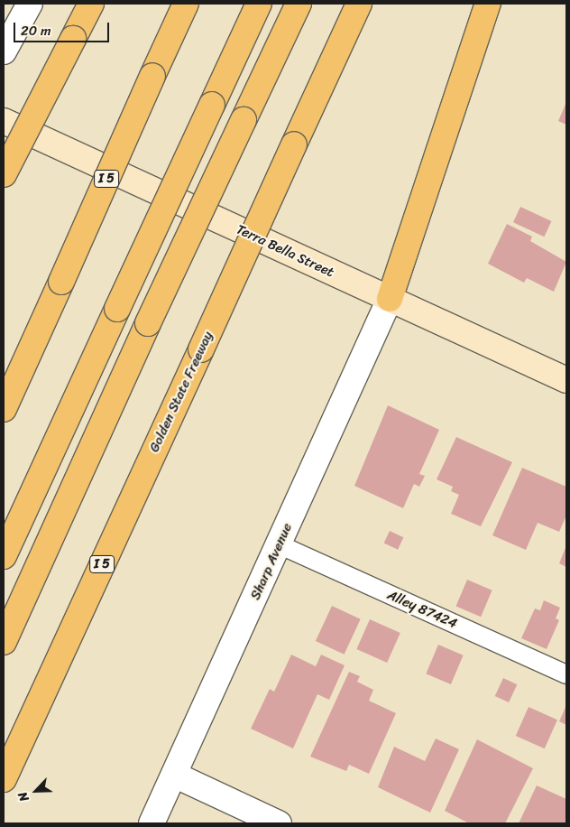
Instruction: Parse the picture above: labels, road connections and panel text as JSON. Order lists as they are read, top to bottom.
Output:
{
  "streets": {
    "highway": ["I 5", "Golden State Freeway"],
    "main road": ["Terra Bella Street"],
    "street": ["Sharp Avenue"],
    "lane": ["Alley 87424"]
  },
  "crossings": [
    ["Terra Bella Street", "Sharp Avenue"],
    ["Sharp Avenue", "Alley 87424"]
  ],
  "scale_bar": "20 m",
  "north": "bottom left"
}
